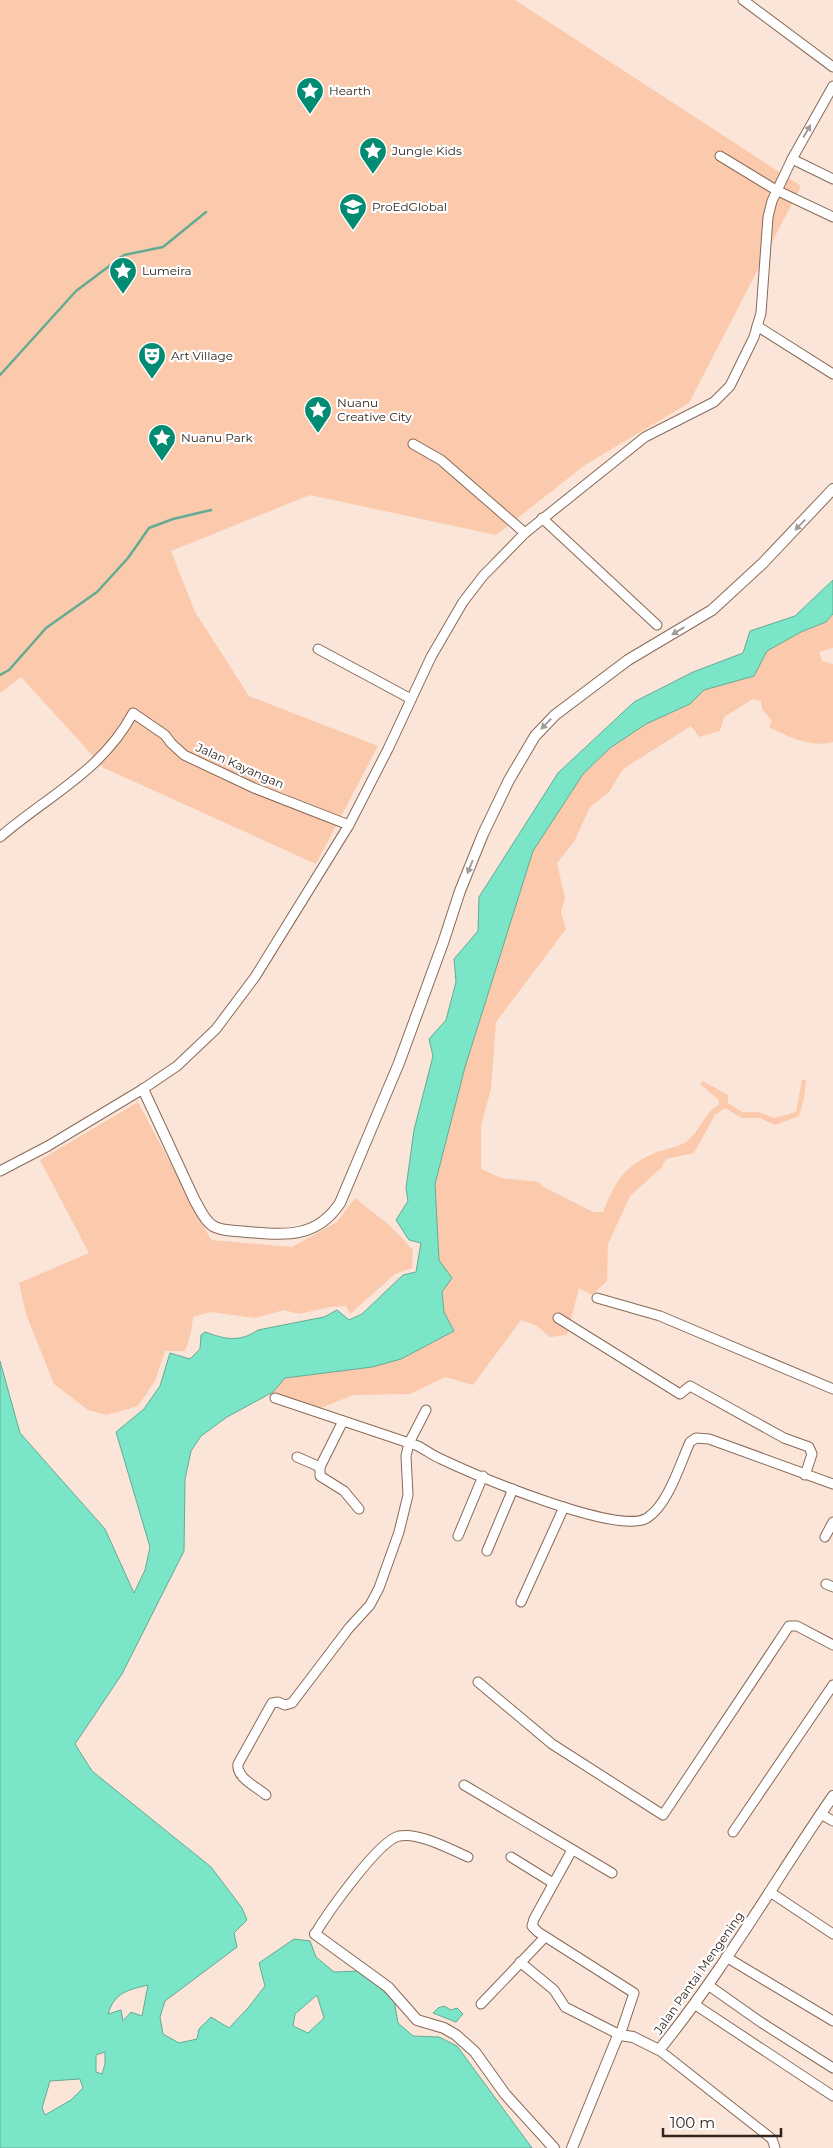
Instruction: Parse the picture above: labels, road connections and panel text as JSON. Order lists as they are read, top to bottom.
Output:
{
  "streets": {
    "street": ["Jalan Kayangan", "Jalan Pantai Mengening"]
  },
  "places": {
    "place": [
      "Hearth",
      "Jungle Kids",
      "Lumeira",
      "Nuanu Creative City",
      "Nuanu Park"
    ],
    "school or university": ["ProEdGlobal"],
    "theatre": ["Art Village"]
  },
  "scale_bar": "100 m"
}
